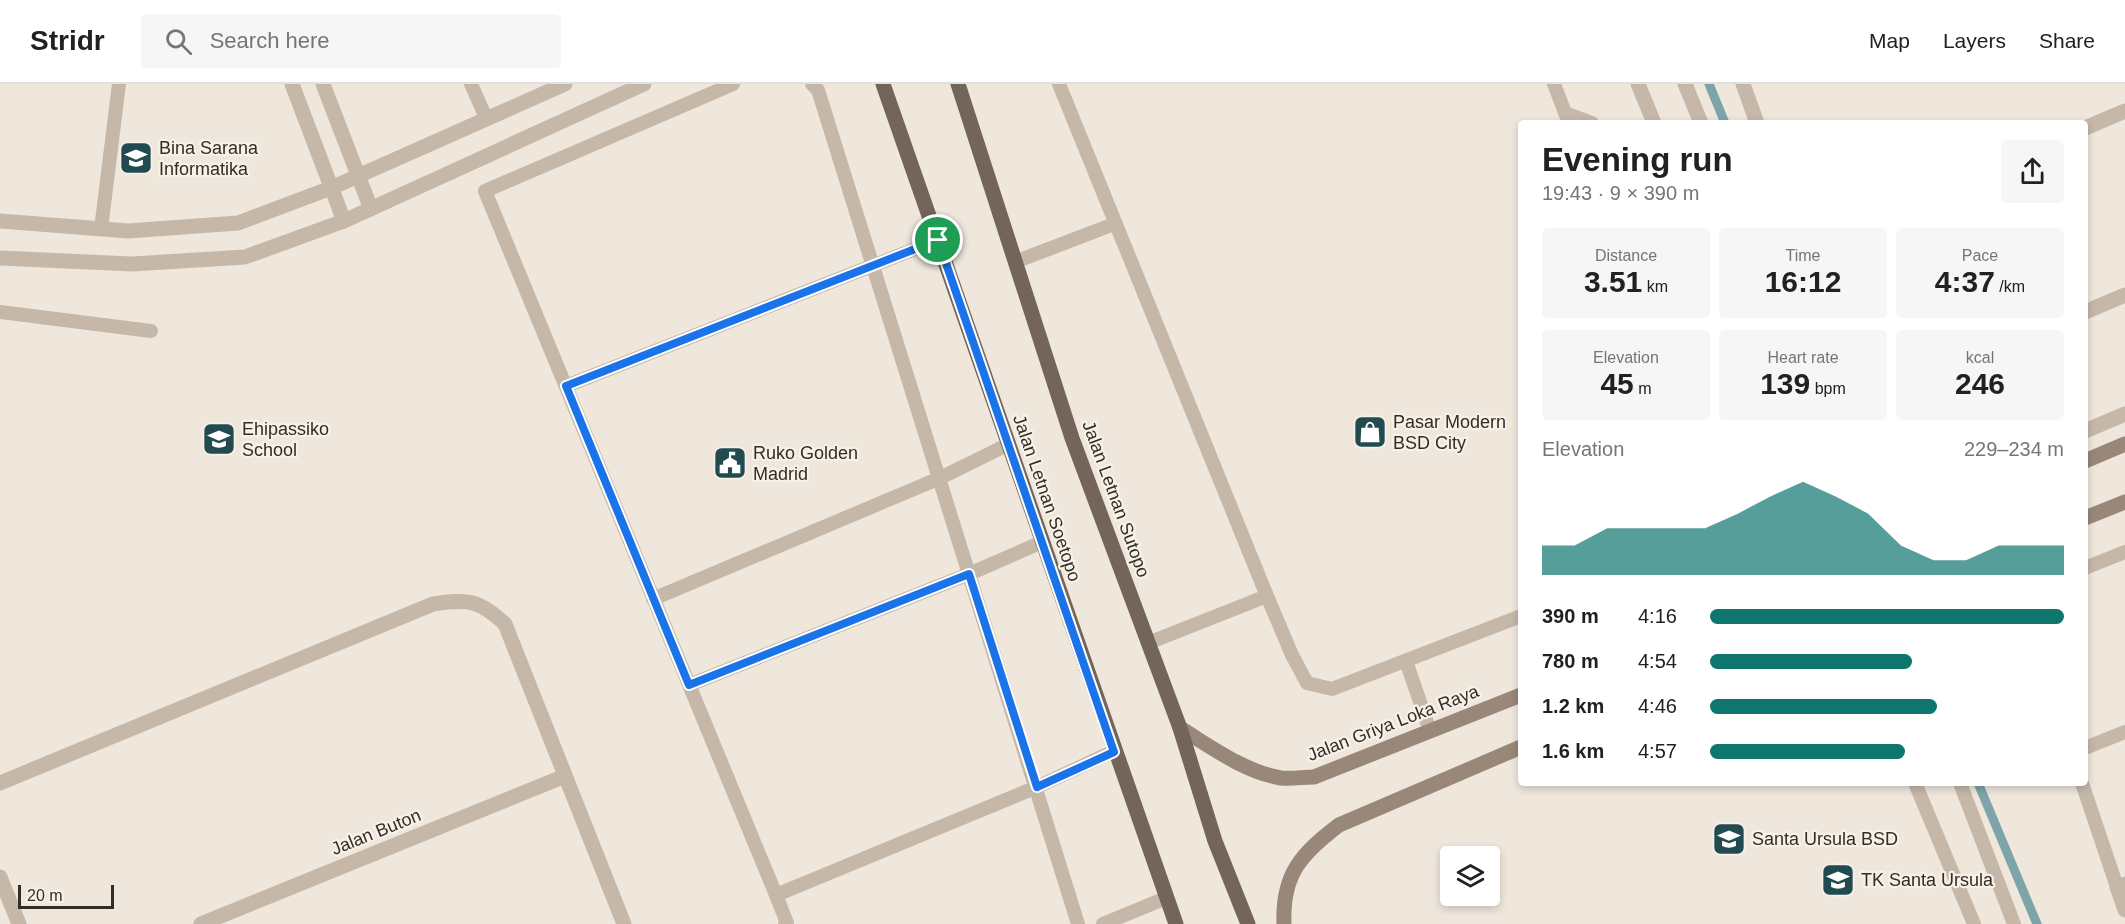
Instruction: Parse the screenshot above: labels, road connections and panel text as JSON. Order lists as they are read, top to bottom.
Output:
{
  "streets": {
    "main road": ["Jalan Letnan Soetopo", "Jalan Letnan Sutopo", "Jalan Griya Loka Raya"],
    "street": ["Jalan Buton"]
  },
  "crossings": [
    ["Jalan Letnan Sutopo", "Jalan Griya Loka Raya"]
  ],
  "places": {
    "school or university": [
      "Bina Sarana Informatika",
      "Ehipassiko School",
      "Santa Ursula BSD",
      "TK Santa Ursula"
    ],
    "shop": ["Pasar Modern BSD City"],
    "public building": ["Ruko Golden Madrid"]
  },
  "scale_bar": "20 m",
  "page": {
    "header": "Stridr",
    "search": "Search here",
    "nav": ["Map", "Layers", "Share"],
    "heading": ["Evening run", "19:43 · 9 × 390 m"],
    "stats": [
      ["Distance", "3.51 km"],
      ["Time", "16:12"],
      ["Pace", "4:37 /km"],
      ["Elevation", "45 m"],
      ["Heart rate", "139 bpm"],
      ["kcal", "246"]
    ],
    "chart": ["Elevation", "229–234 m"],
    "list": [
      {
        "name": "390 m",
        "note": "4:16"
      },
      {
        "name": "780 m",
        "note": "4:54"
      },
      {
        "name": "1.2 km",
        "note": "4:46"
      },
      {
        "name": "1.6 km",
        "note": "4:57"
      }
    ],
    "scale": "20 m"
  }
}
